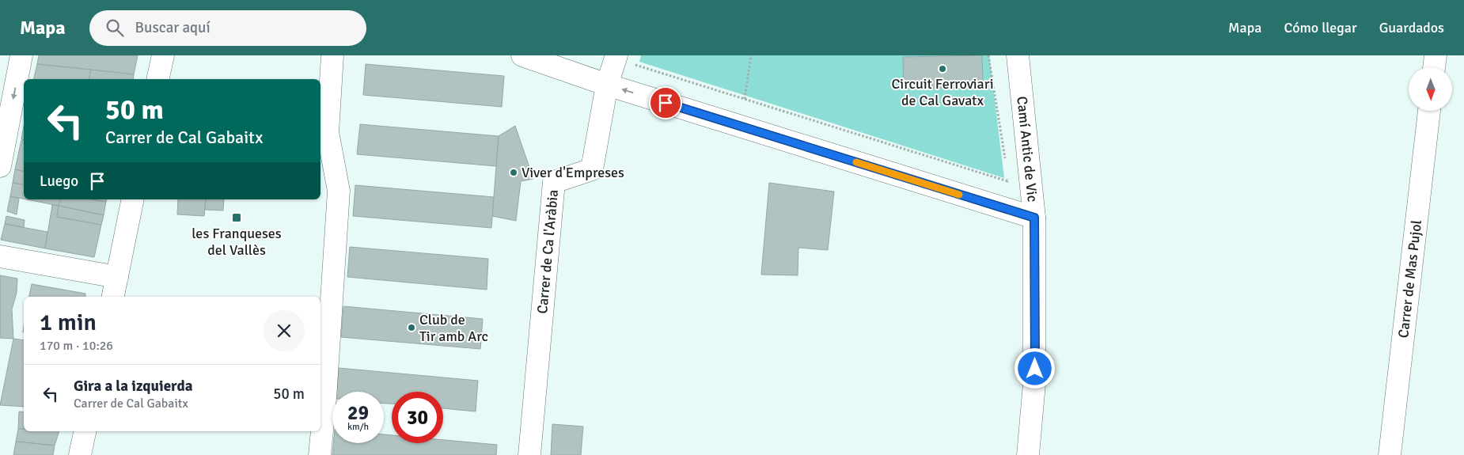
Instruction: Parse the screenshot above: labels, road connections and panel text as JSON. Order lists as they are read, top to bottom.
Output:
{
  "streets": {
    "street": ["Camí Antic de Vic", "Carrer de Ca l'Aràbia", "Carrer de Mas Pujol"]
  },
  "places": {
    "other": ["Circuit Ferroviari de Cal Gavatx", "Viver d'Empreses", "Club de Tir amb Arc"],
    "transit": ["les Franqueses del Vallès"]
  },
  "north": "bottom",
  "page": {
    "header": "Mapa",
    "search": "Buscar aquí",
    "nav": ["Mapa", "Cómo llegar", "Guardados"],
    "turn": ["50 m", "Carrer de Cal Gabaitx"],
    "then": "Luego",
    "heading": ["1 min", "170 m · 10:26"],
    "list": [
      {
        "name": "Gira a la izquierda",
        "note": "Carrer de Cal Gabaitx",
        "value": "50 m"
      }
    ],
    "speed": "29 km/h",
    "limit": "30"
  }
}
